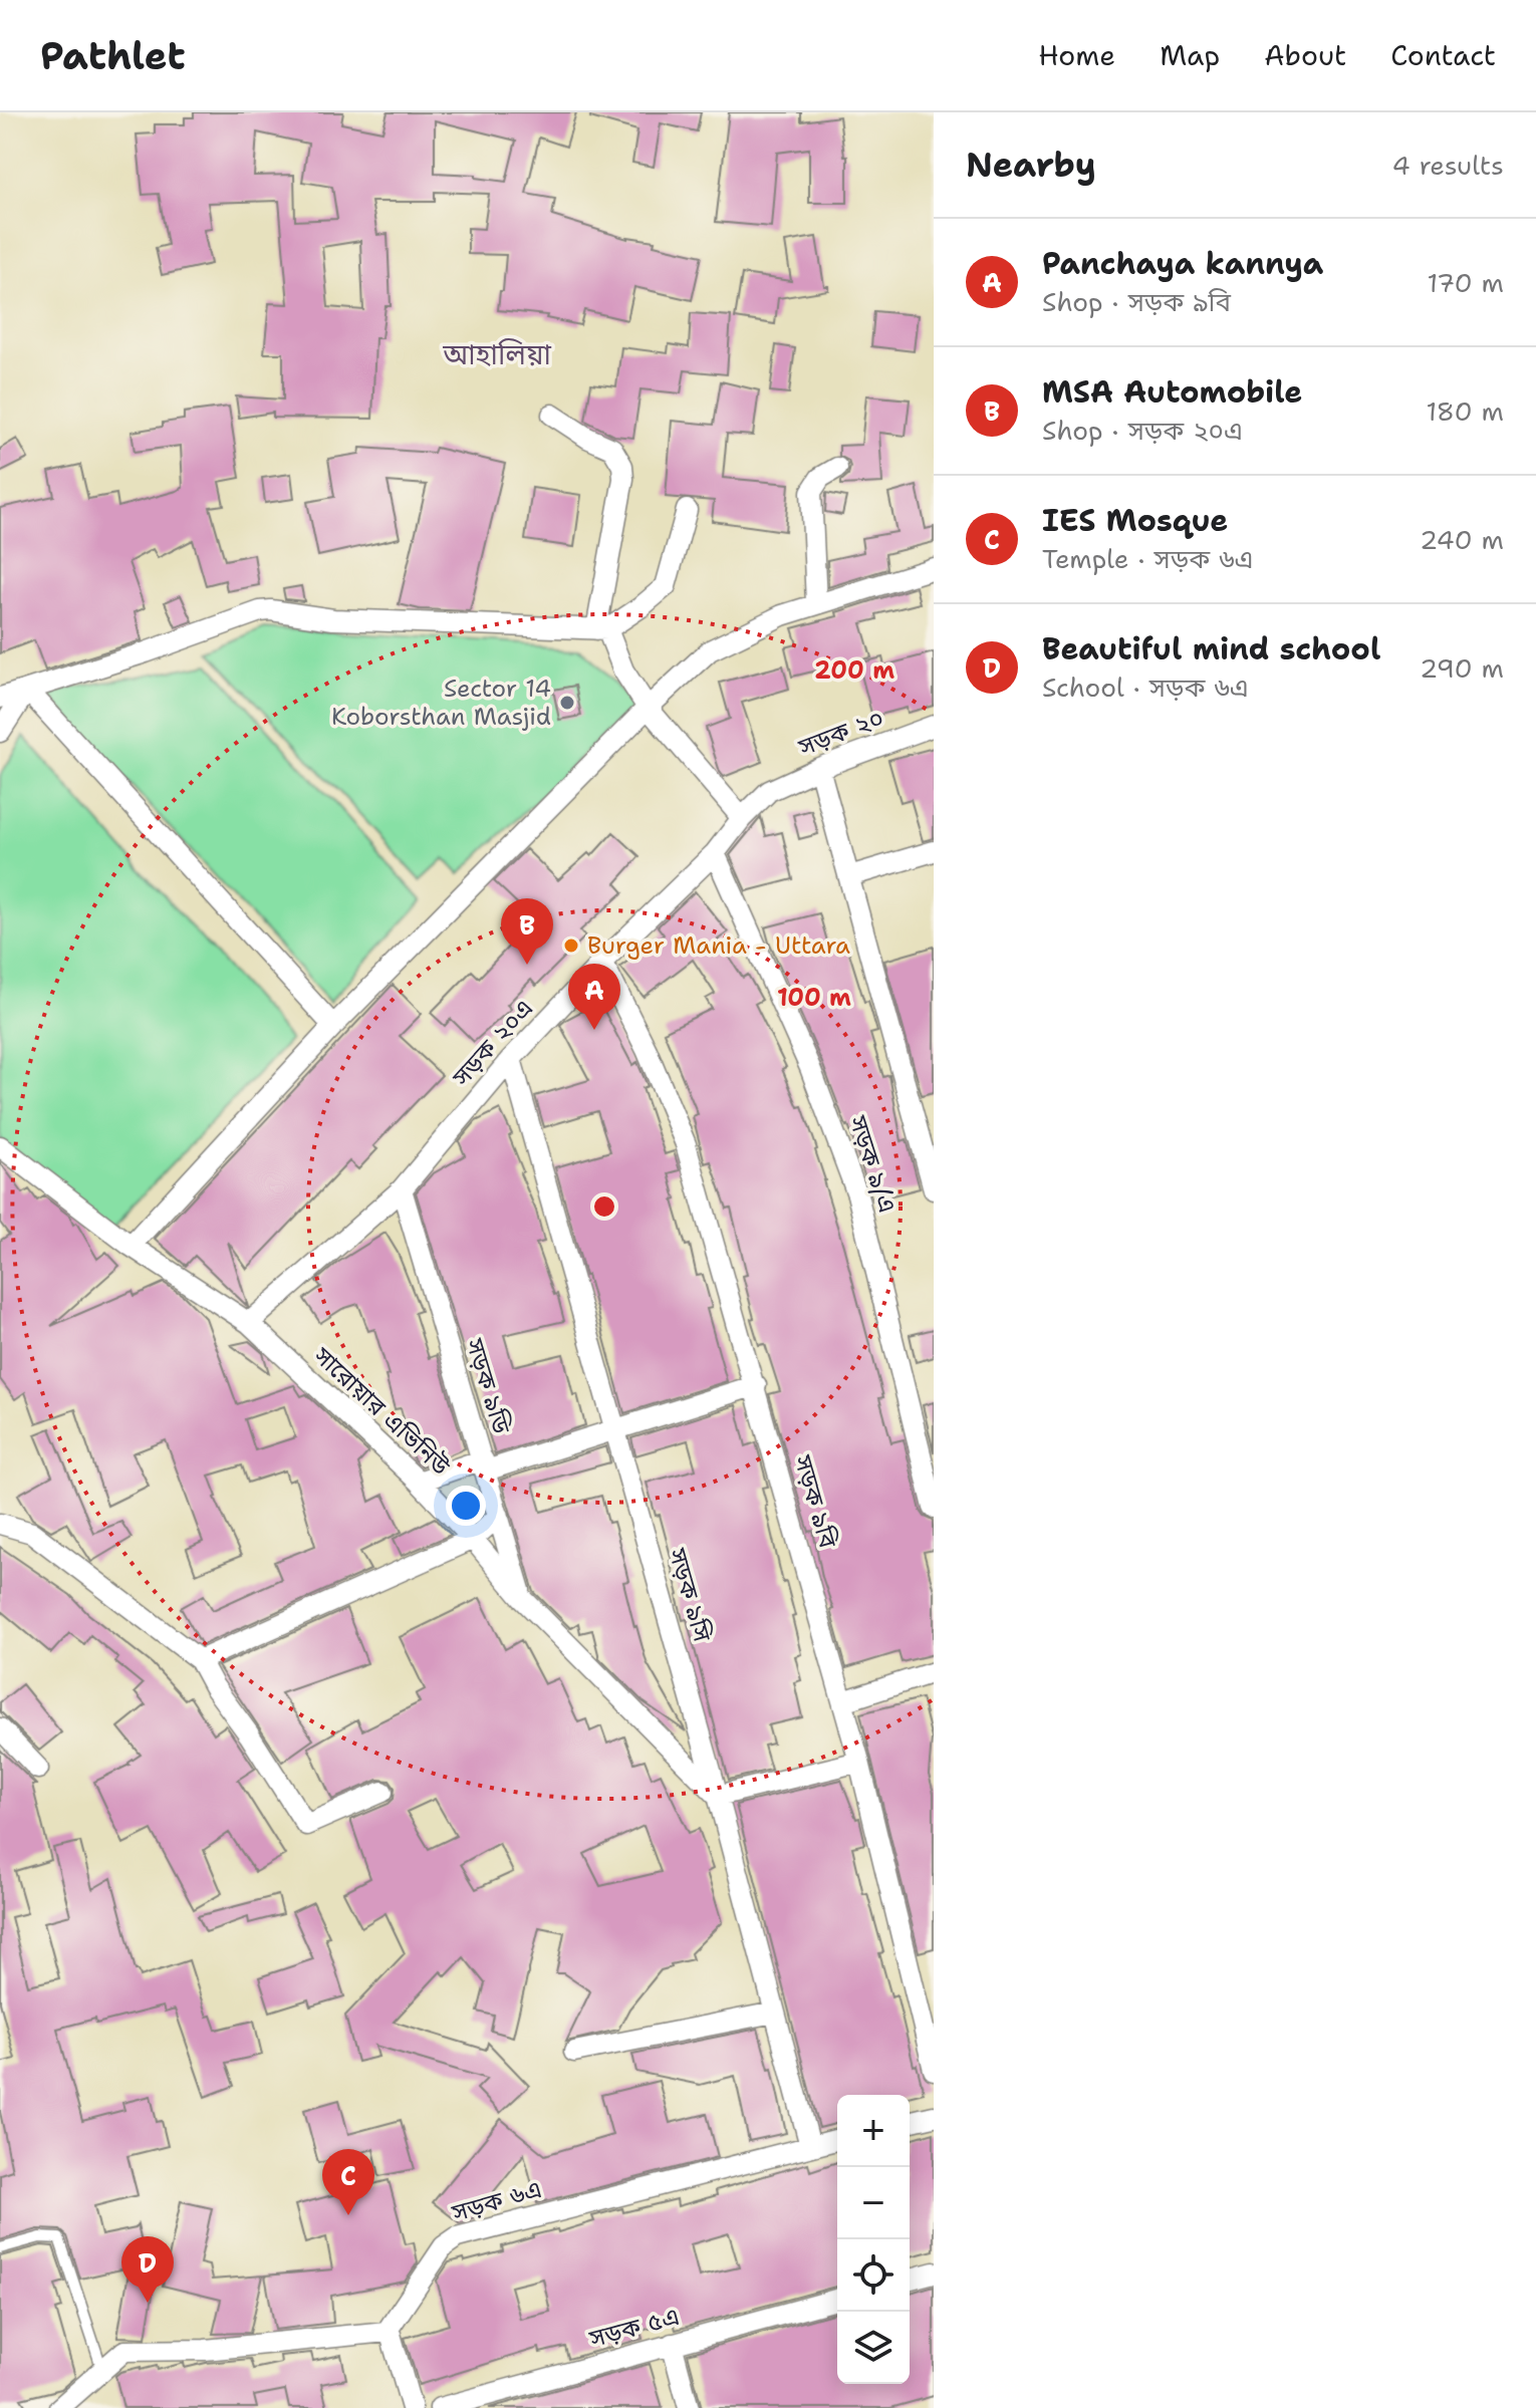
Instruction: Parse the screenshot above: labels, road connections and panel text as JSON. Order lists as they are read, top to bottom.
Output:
{
  "streets": {
    "street": [
      "সড়ক ২০",
      "সড়ক ২০এ",
      "সড়ক ৯/এ",
      "সড়ক ৯ডি",
      "সারোয়ার এভিনিউ",
      "সড়ক ৯বি",
      "সড়ক ৯সি",
      "সড়ক ৬এ",
      "সড়ক ৫এ"
    ]
  },
  "crossings": [
    ["সড়ক ২০", "সড়ক ২০এ"],
    ["সড়ক ২০এ", "সড়ক ৯/এ"],
    ["সড়ক ২০এ", "সড়ক ৯ডি"],
    ["সড়ক ২০এ", "সারোয়ার এভিনিউ"],
    ["সড়ক ২০এ", "সড়ক ৯বি"],
    ["সড়ক ২০এ", "সড়ক ৯সি"],
    ["সড়ক ৯ডি", "সারোয়ার এভিনিউ"],
    ["সারোয়ার এভিনিউ", "সড়ক ৯সি"],
    ["সড়ক ৯সি", "সড়ক ৬এ"]
  ],
  "districts": ["আহালিয়া"],
  "places": ["Sector 14 Koborsthan Masjid", "Burger Mania - Uttara"],
  "page": {
    "header": "Pathlet",
    "nav": [
      "Home",
      "Map",
      "About",
      "Contact"
    ],
    "heading": ["Nearby", "4 results"],
    "list": [
      {
        "mark": "A",
        "name": "Panchaya kannya",
        "note": "Shop · সড়ক ৯বি",
        "value": "170 m"
      },
      {
        "mark": "B",
        "name": "MSA Automobile",
        "note": "Shop · সড়ক ২০এ",
        "value": "180 m"
      },
      {
        "mark": "C",
        "name": "IES Mosque",
        "note": "Temple · সড়ক ৬এ",
        "value": "240 m"
      },
      {
        "mark": "D",
        "name": "Beautiful mind school",
        "note": "School · সড়ক ৬এ",
        "value": "290 m"
      }
    ],
    "pins": [
      "B",
      "A",
      "C",
      "D"
    ],
    "map_buttons": ["+", "−"]
  },
  "rings": ["200 m", "100 m"]
}
